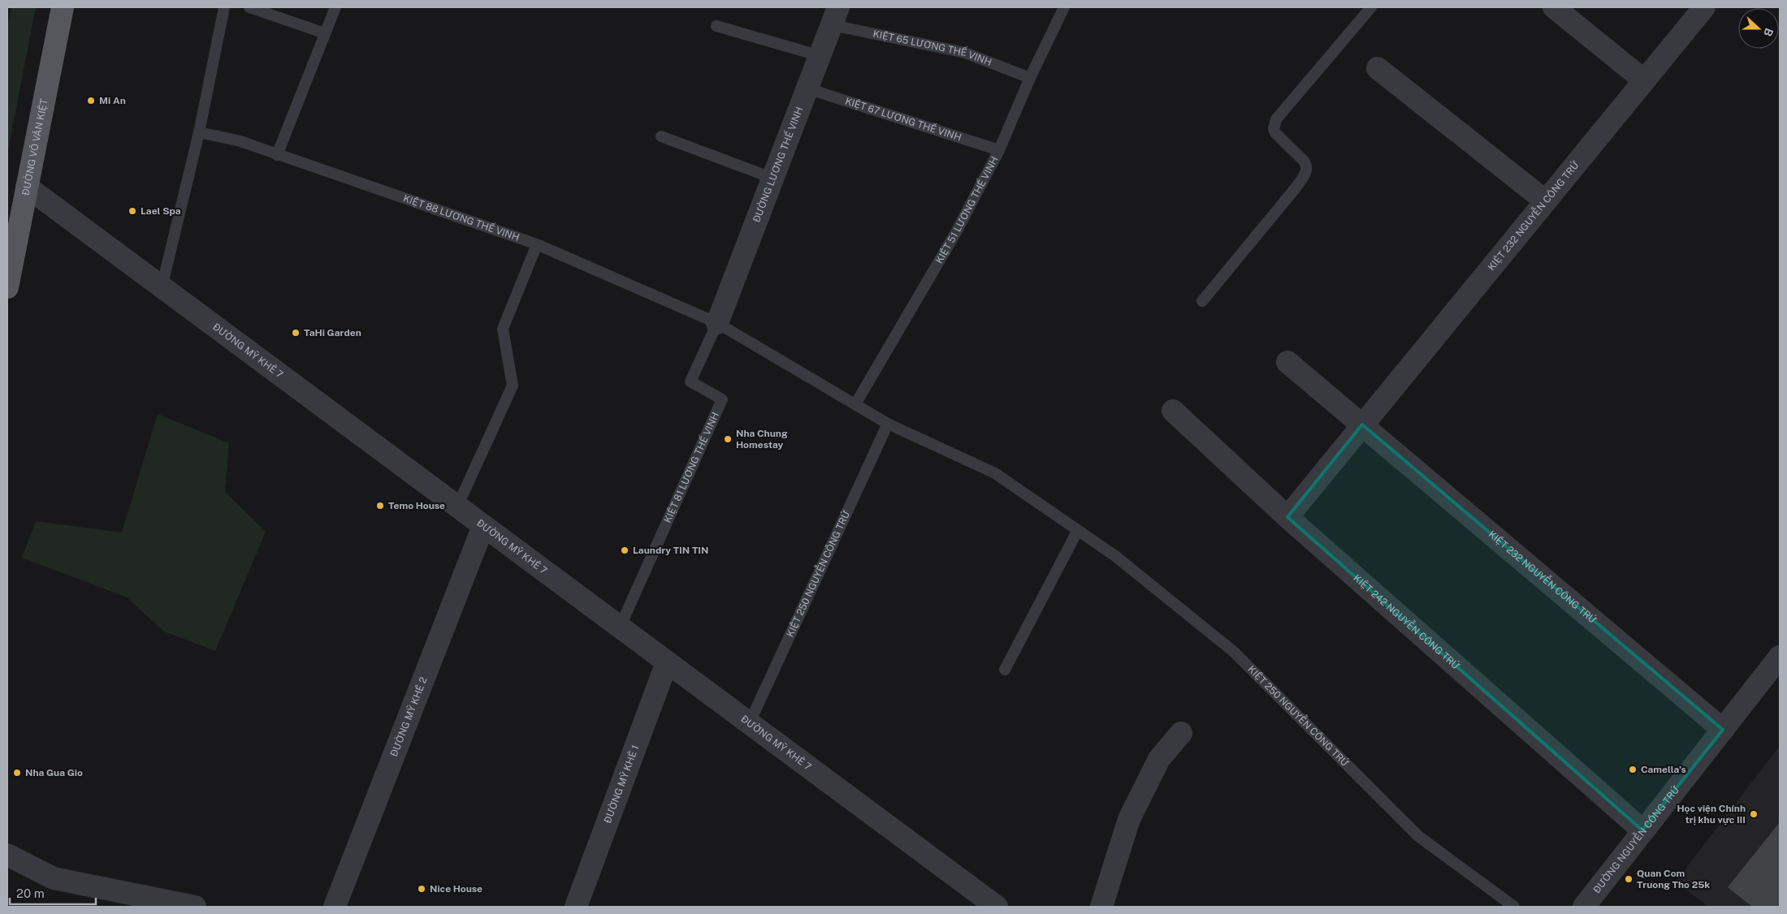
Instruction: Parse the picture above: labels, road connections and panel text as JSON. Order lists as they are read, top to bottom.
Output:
{
  "streets": {
    "main road": ["ĐƯỜNG VÕ VĂN KIỆT"],
    "street": [
      "ĐƯỜNG LƯƠNG THẾ VINH",
      "KIỆT 232 NGUYỄN CÔNG TRỨ",
      "ĐƯỜNG MỸ KHÊ 7",
      "KIỆT 242 NGUYỄN CÔNG TRỨ",
      "ĐƯỜNG MỸ KHÊ 2",
      "ĐƯỜNG MỸ KHÊ 1",
      "ĐƯỜNG NGUYỄN CÔNG TRỨ"
    ],
    "lane": [
      "KIỆT 65 LƯƠNG THẾ VINH",
      "KIỆT 67 LƯƠNG THẾ VINH",
      "KIỆT 51 LƯƠNG THẾ VINH",
      "KIỆT 88 LƯƠNG THẾ VINH",
      "KIỆT 81 LƯƠNG THẾ VINH",
      "KIỆT 250 NGUYỄN CÔNG TRỨ"
    ]
  },
  "crossings": [
    ["KIỆT 65 LƯƠNG THẾ VINH", "ĐƯỜNG LƯƠNG THẾ VINH"],
    ["KIỆT 65 LƯƠNG THẾ VINH", "KIỆT 51 LƯƠNG THẾ VINH"],
    ["KIỆT 67 LƯƠNG THẾ VINH", "ĐƯỜNG LƯƠNG THẾ VINH"],
    ["KIỆT 67 LƯƠNG THẾ VINH", "KIỆT 51 LƯƠNG THẾ VINH"],
    ["ĐƯỜNG VÕ VĂN KIỆT", "ĐƯỜNG MỸ KHÊ 7"],
    ["ĐƯỜNG LƯƠNG THẾ VINH", "KIỆT 88 LƯƠNG THẾ VINH"],
    ["ĐƯỜNG LƯƠNG THẾ VINH", "KIỆT 81 LƯƠNG THẾ VINH"],
    ["ĐƯỜNG LƯƠNG THẾ VINH", "KIỆT 250 NGUYỄN CÔNG TRỨ"],
    ["KIỆT 51 LƯƠNG THẾ VINH", "KIỆT 250 NGUYỄN CÔNG TRỨ"],
    ["KIỆT 232 NGUYỄN CÔNG TRỨ", "KIỆT 242 NGUYỄN CÔNG TRỨ"],
    ["KIỆT 232 NGUYỄN CÔNG TRỨ", "ĐƯỜNG NGUYỄN CÔNG TRỨ"],
    ["KIỆT 88 LƯƠNG THẾ VINH", "KIỆT 81 LƯƠNG THẾ VINH"],
    ["KIỆT 88 LƯƠNG THẾ VINH", "KIỆT 250 NGUYỄN CÔNG TRỨ"],
    ["ĐƯỜNG MỸ KHÊ 7", "KIỆT 81 LƯƠNG THẾ VINH"],
    ["ĐƯỜNG MỸ KHÊ 7", "KIỆT 250 NGUYỄN CÔNG TRỨ"],
    ["ĐƯỜNG MỸ KHÊ 7", "ĐƯỜNG MỸ KHÊ 2"],
    ["ĐƯỜNG MỸ KHÊ 7", "ĐƯỜNG MỸ KHÊ 1"],
    ["KIỆT 81 LƯƠNG THẾ VINH", "KIỆT 250 NGUYỄN CÔNG TRỨ"],
    ["KIỆT 242 NGUYỄN CÔNG TRỨ", "ĐƯỜNG NGUYỄN CÔNG TRỨ"]
  ],
  "places": [
    "Mi An",
    "Lael Spa",
    "TaHi Garden",
    "Nha Chung Homestay",
    "Temo House",
    "Laundry TIN TIN",
    "Camella’s",
    "Nha Gua Gio",
    "Học viện Chính trị khu vực III",
    "Quan Com Truong Tho 25k",
    "Nice House"
  ],
  "scale_bar": "20 m",
  "north": "right"
}
